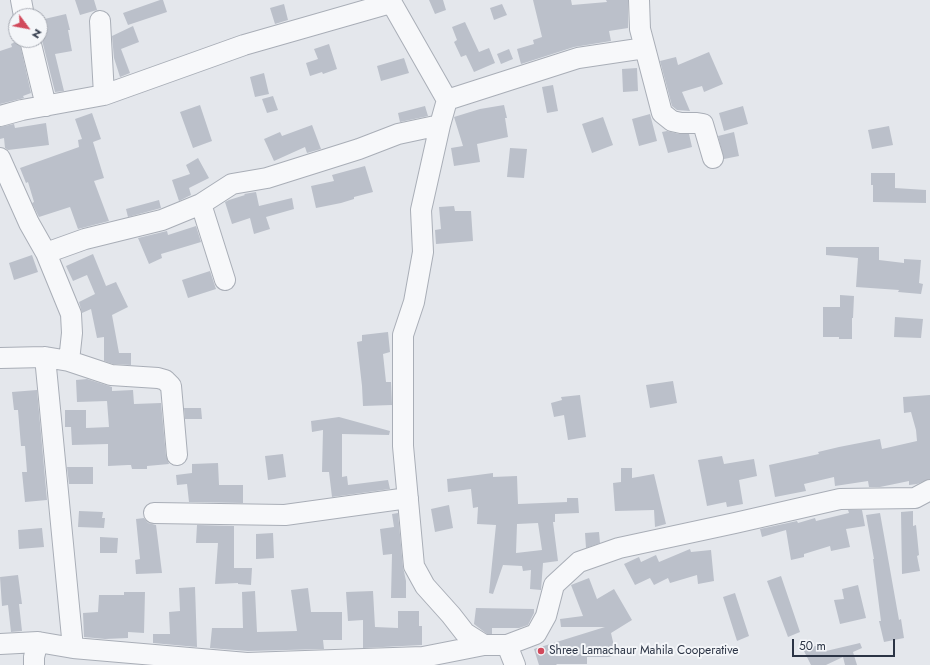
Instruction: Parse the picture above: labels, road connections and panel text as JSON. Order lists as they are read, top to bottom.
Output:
{
  "places": ["Shree Lamachaur Mahila Cooperative"],
  "scale_bar": "50 m",
  "north": "bottom right"
}
